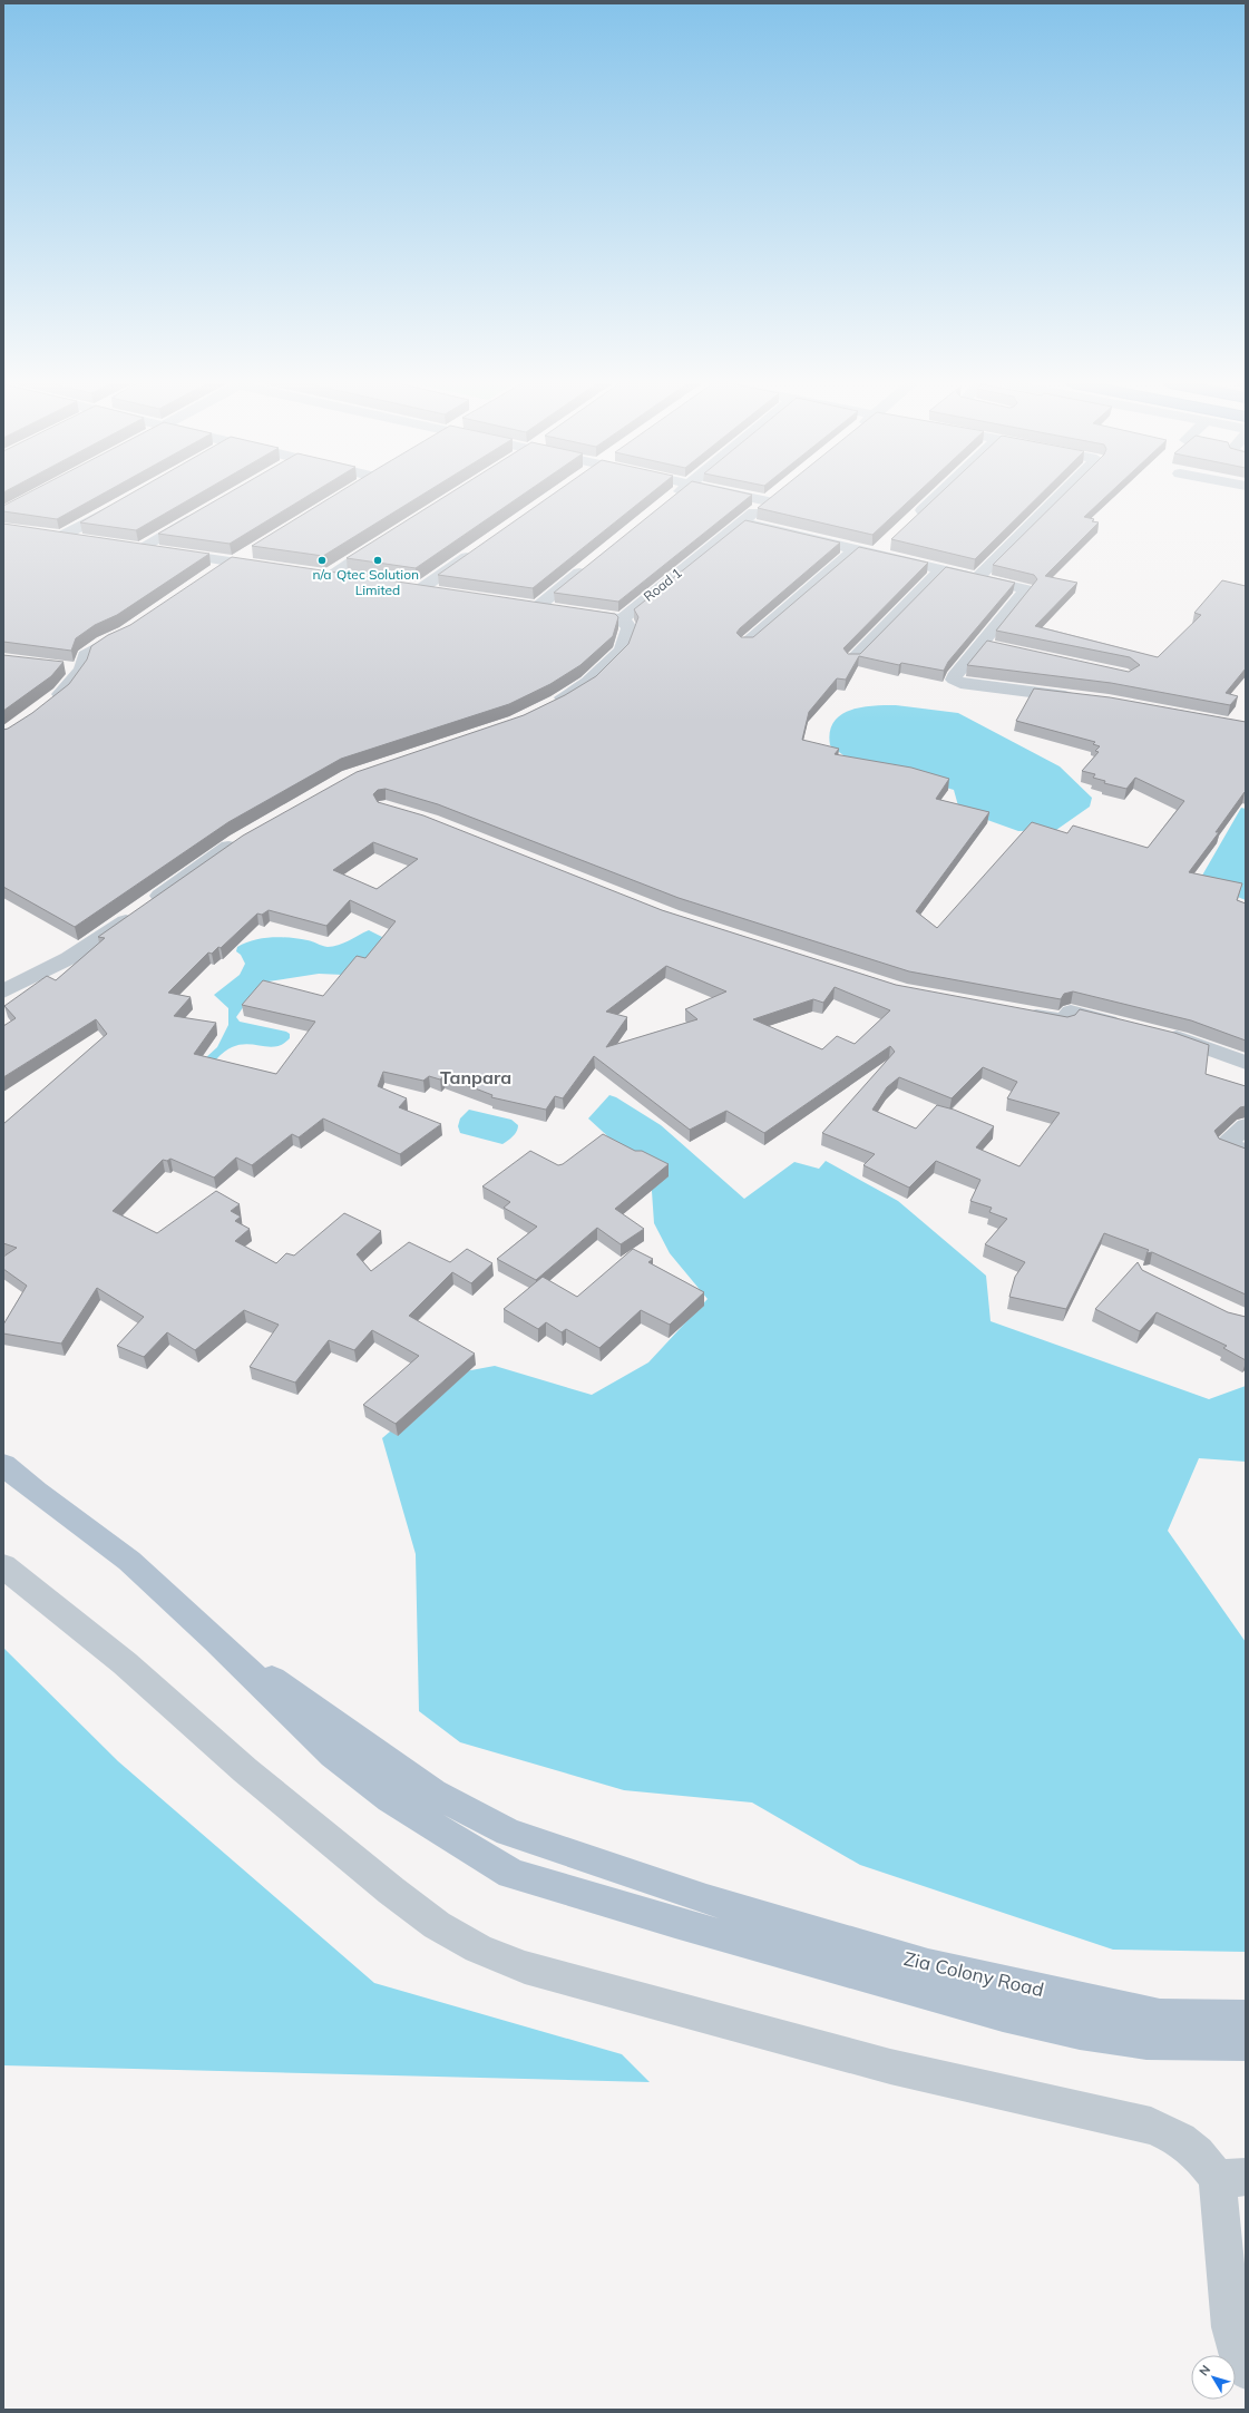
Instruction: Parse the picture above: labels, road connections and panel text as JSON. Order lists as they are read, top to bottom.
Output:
{
  "streets": {
    "main road": ["Zia Colony Road"],
    "street": ["Road 1"]
  },
  "districts": ["Tanpara"],
  "places": ["n/a", "Qtec Solution Limited"],
  "north": "top left"
}
